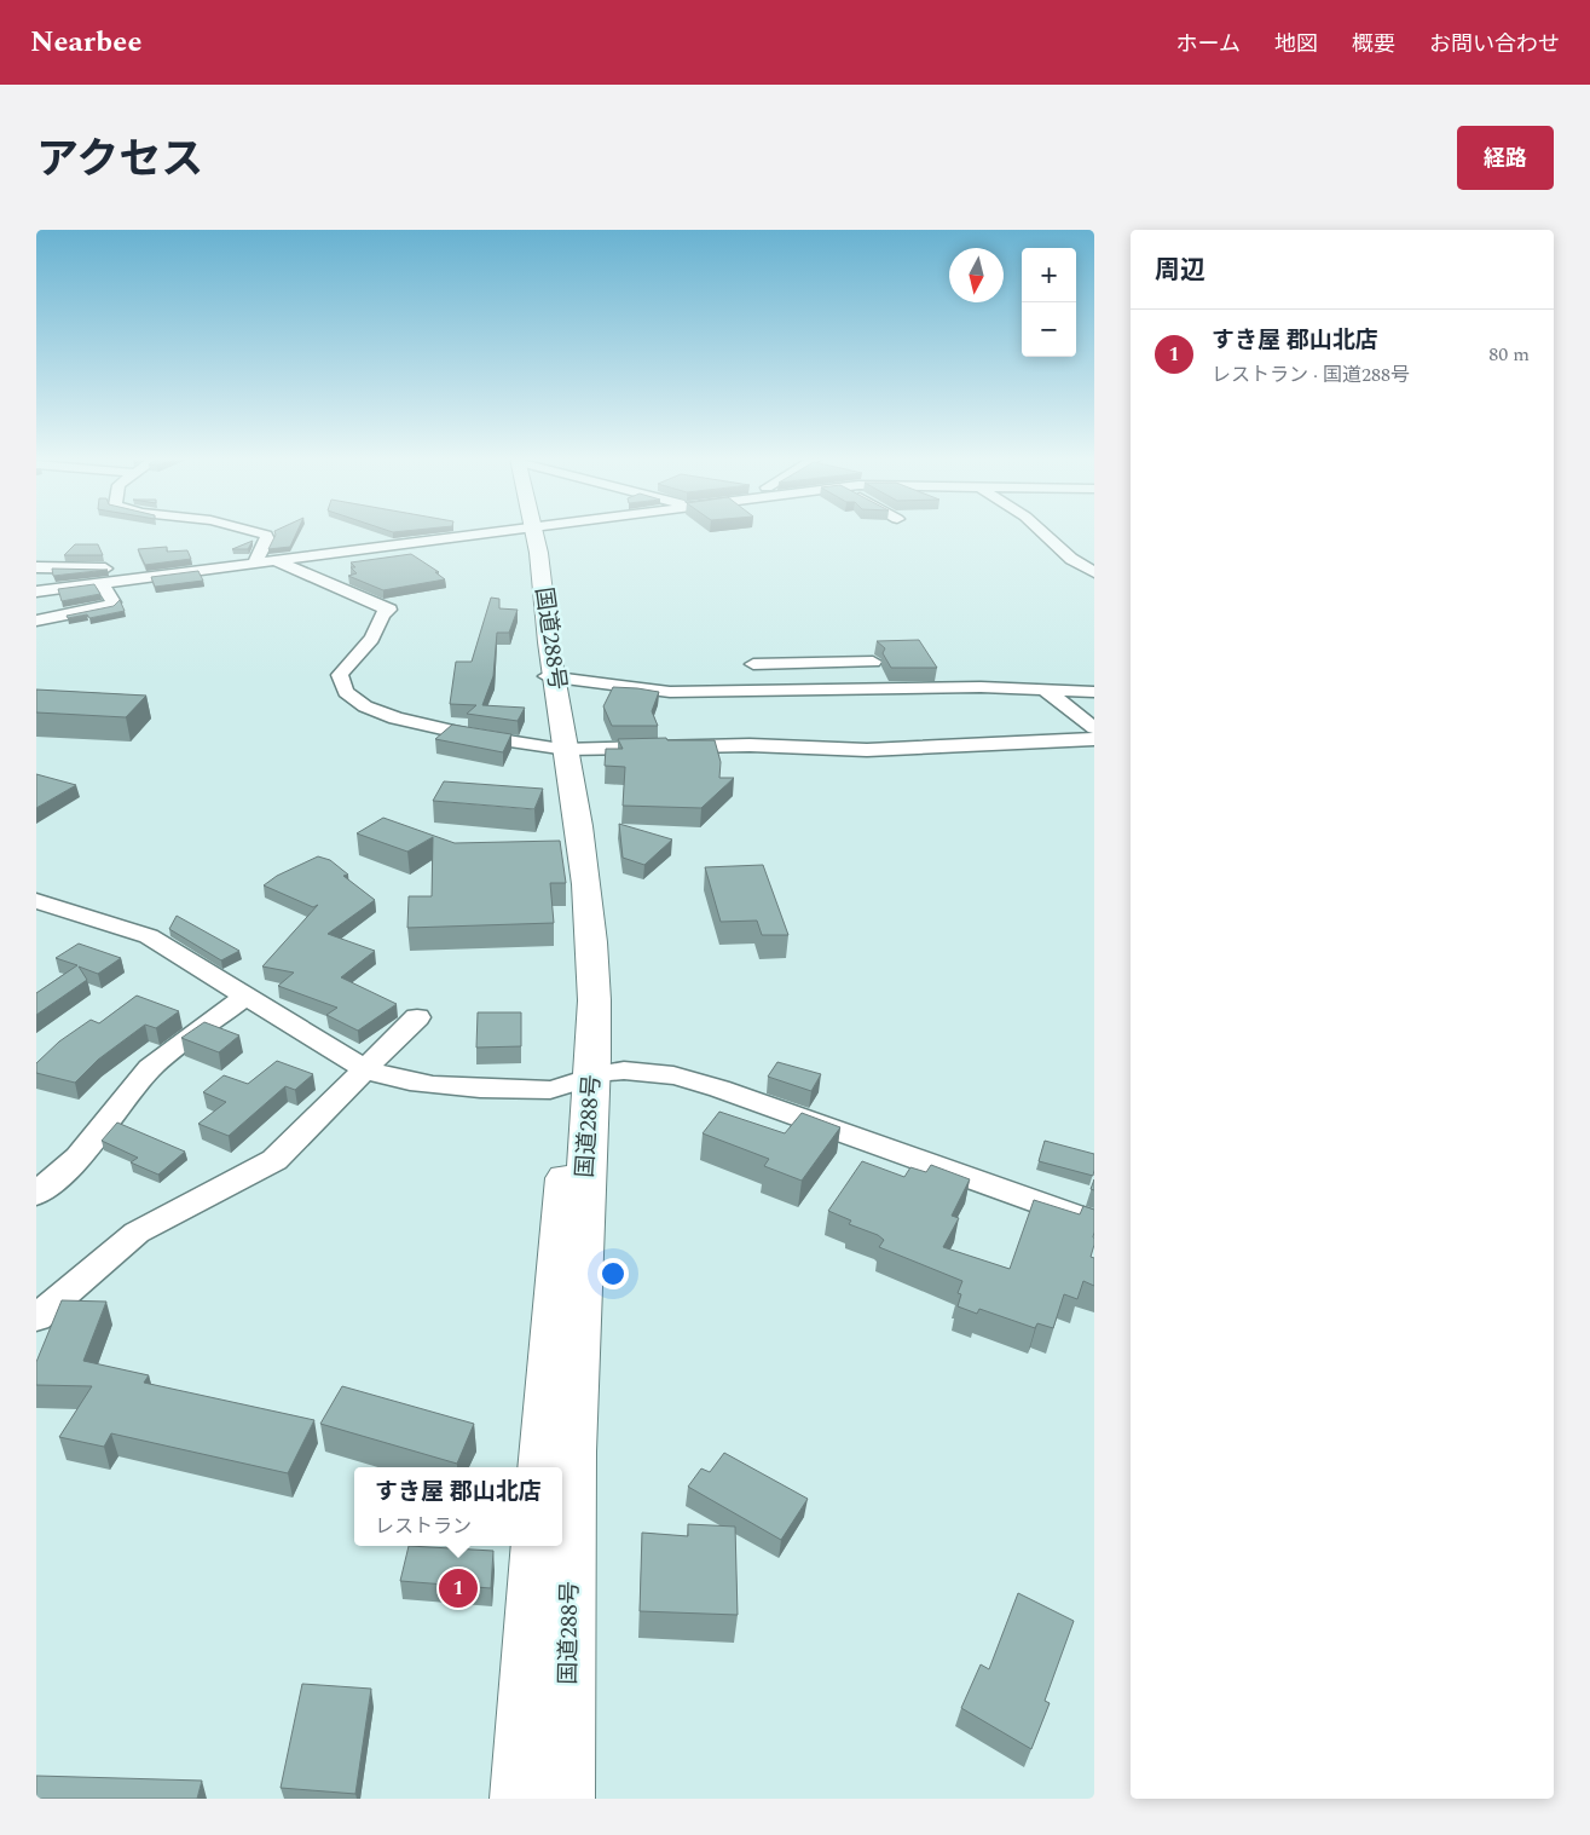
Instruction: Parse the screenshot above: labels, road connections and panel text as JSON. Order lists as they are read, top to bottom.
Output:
{
  "streets": {
    "highway": ["国道288号"]
  },
  "north": "bottom",
  "page": {
    "header": "Nearbee",
    "nav": [
      "ホーム",
      "地図",
      "概要",
      "お問い合わせ"
    ],
    "title": "アクセス",
    "buttons": "経路",
    "heading": "周辺",
    "map_buttons": ["+", "−"],
    "list": [
      {
        "mark": "1",
        "name": "すき屋 郡山北店",
        "note": "レストラン · 国道288号",
        "value": "80 m"
      }
    ],
    "popup": ["すき屋 郡山北店", "レストラン"],
    "pins": "1"
  }
}
